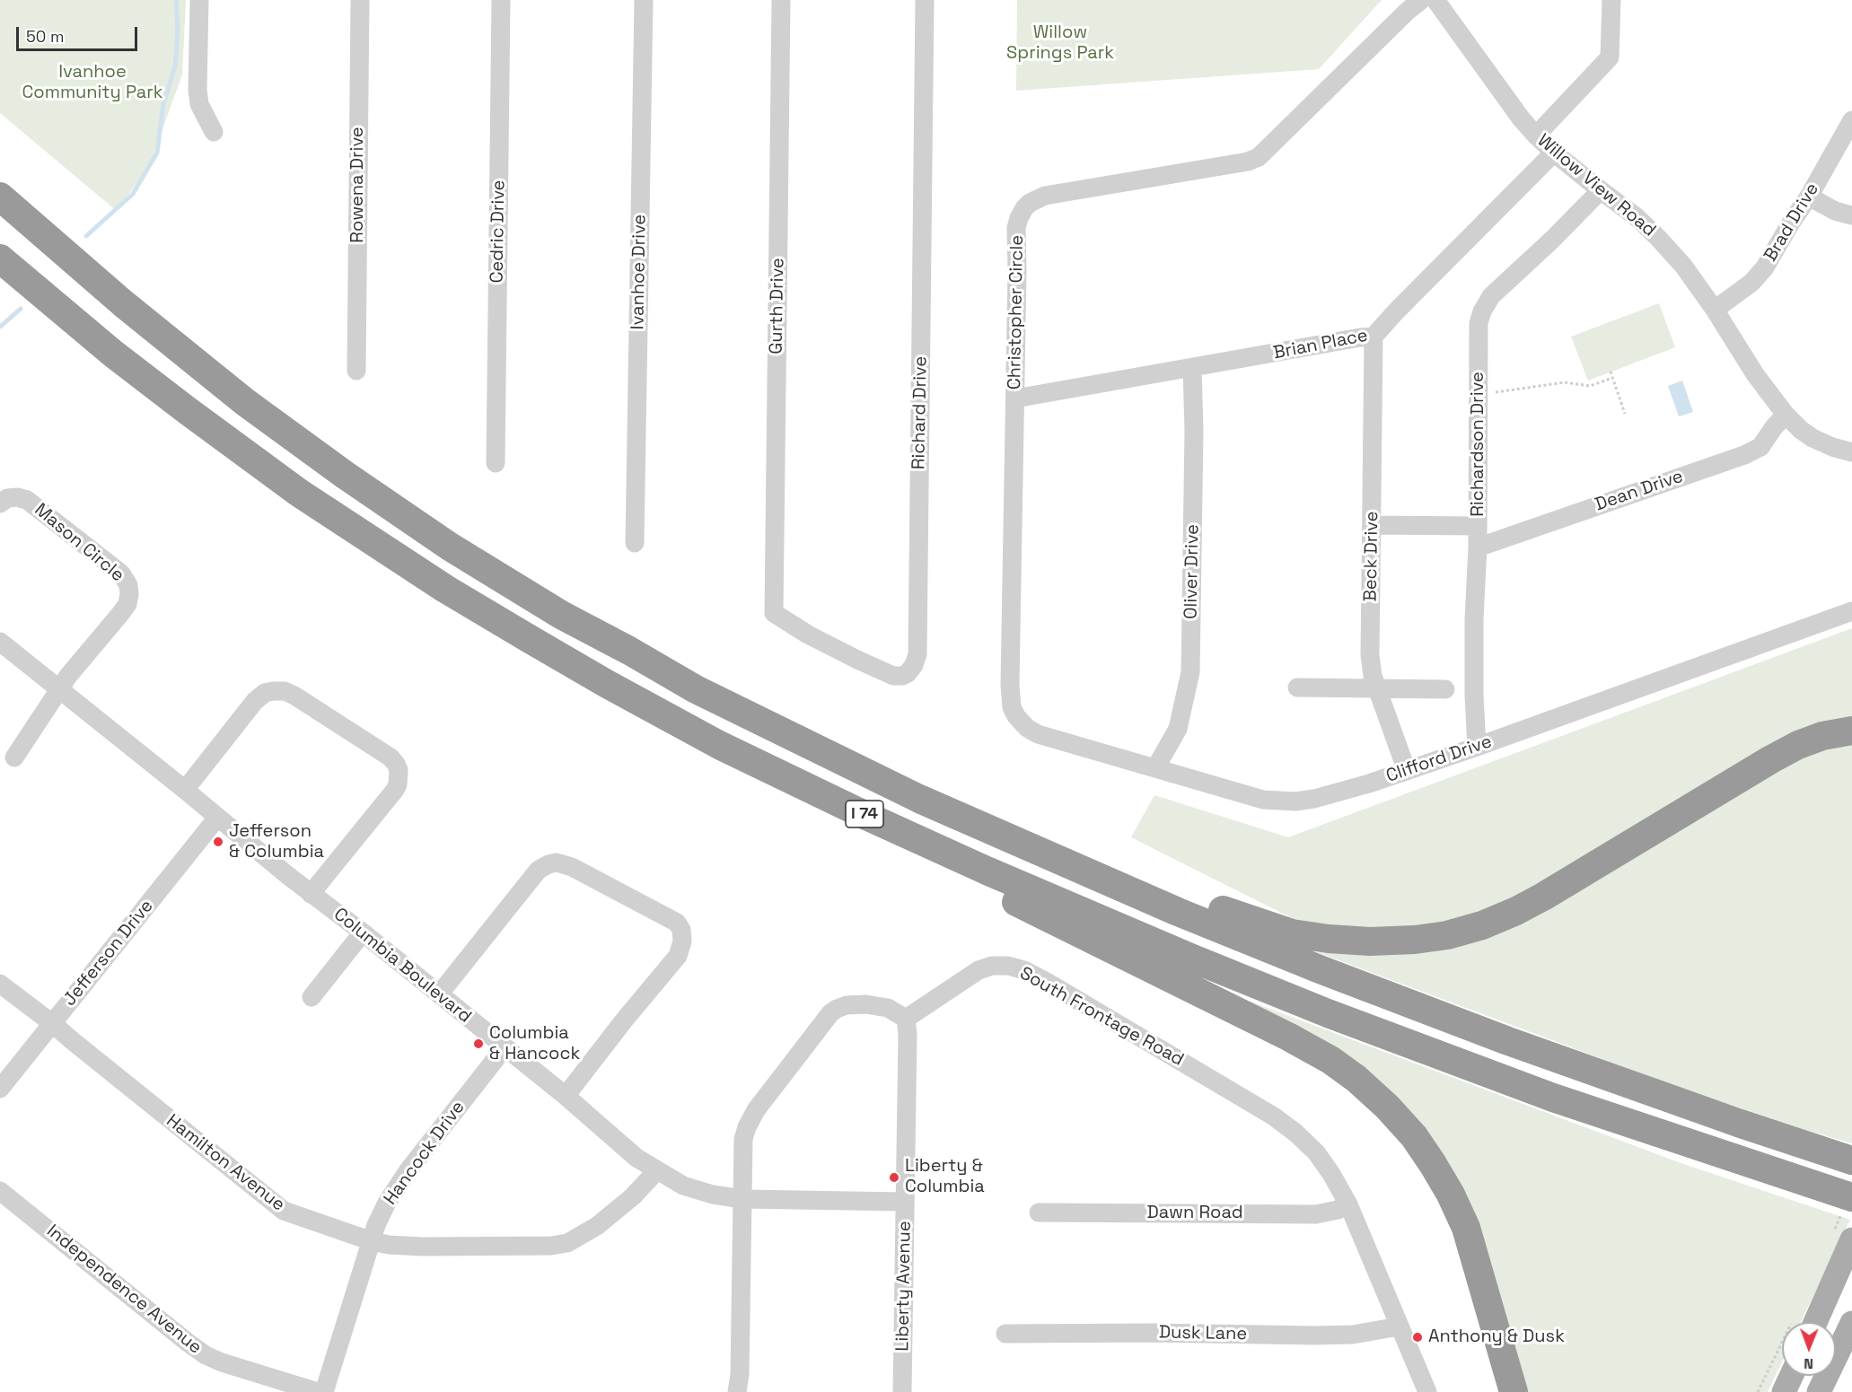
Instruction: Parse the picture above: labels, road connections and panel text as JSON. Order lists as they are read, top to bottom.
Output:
{
  "streets": {
    "highway": ["I 74"],
    "street": [
      "Rowena Drive",
      "Willow View Road",
      "Brad Drive",
      "Cedric Drive",
      "Ivanhoe Drive",
      "Gurth Drive",
      "Christopher Circle",
      "Brian Place",
      "Richard Drive",
      "Richardson Drive",
      "Dean Drive",
      "Mason Circle",
      "Beck Drive",
      "Oliver Drive",
      "Clifford Drive",
      "Jefferson Drive",
      "Columbia Boulevard",
      "South Frontage Road",
      "Hancock Drive",
      "Hamilton Avenue",
      "Dawn Road",
      "Liberty Avenue",
      "Independence Avenue",
      "Dusk Lane"
    ]
  },
  "crossings": [
    ["Willow View Road", "Brad Drive"],
    ["Willow View Road", "Brian Place"],
    ["Willow View Road", "Richardson Drive"],
    ["Willow View Road", "Dean Drive"],
    ["Gurth Drive", "Richard Drive"],
    ["Christopher Circle", "Brian Place"],
    ["Christopher Circle", "Clifford Drive"],
    ["Brian Place", "Beck Drive"],
    ["Brian Place", "Oliver Drive"],
    ["Richardson Drive", "Dean Drive"],
    ["Richardson Drive", "Clifford Drive"],
    ["Mason Circle", "Columbia Boulevard"],
    ["Beck Drive", "Clifford Drive"],
    ["Oliver Drive", "Clifford Drive"],
    ["Jefferson Drive", "Columbia Boulevard"],
    ["Jefferson Drive", "Hamilton Avenue"],
    ["Columbia Boulevard", "Hancock Drive"],
    ["Columbia Boulevard", "Hamilton Avenue"],
    ["Columbia Boulevard", "Liberty Avenue"],
    ["South Frontage Road", "Dawn Road"],
    ["South Frontage Road", "Liberty Avenue"],
    ["South Frontage Road", "Dusk Lane"],
    ["Hancock Drive", "Hamilton Avenue"]
  ],
  "parks": ["Willow Springs Park", "Ivanhoe Community Park"],
  "places": [
    "Jefferson & Columbia",
    "Columbia & Hancock",
    "Liberty & Columbia",
    "Anthony & Dusk"
  ],
  "scale_bar": "50 m",
  "north": "bottom"
}
